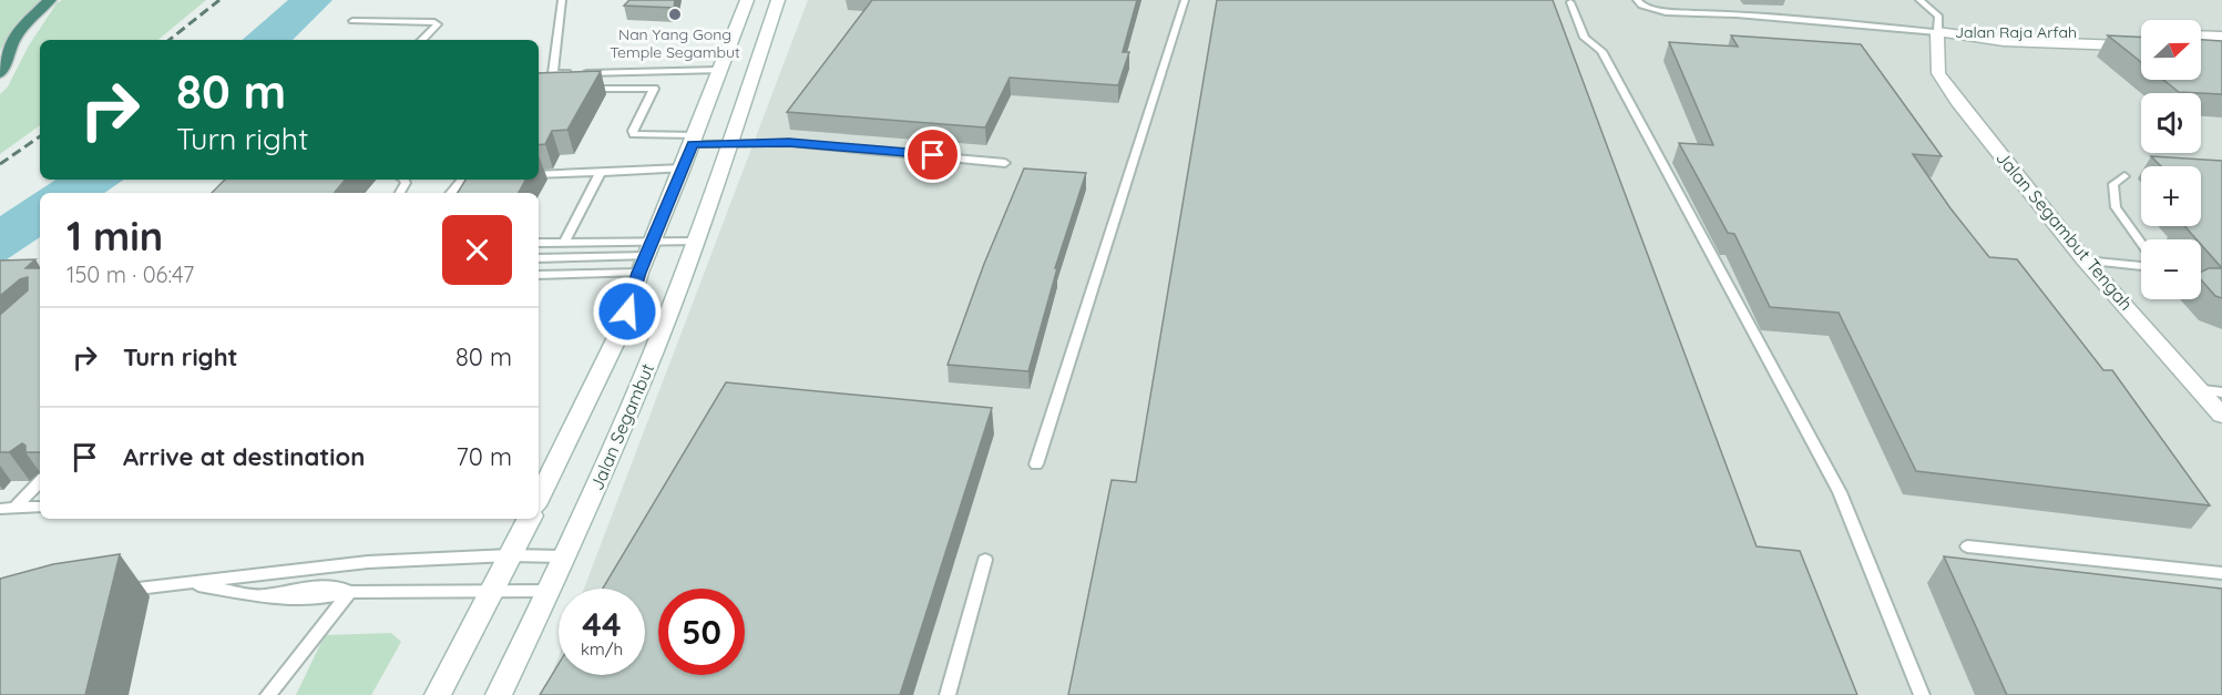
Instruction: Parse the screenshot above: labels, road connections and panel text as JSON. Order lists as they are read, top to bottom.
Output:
{
  "streets": {
    "main road": ["Jalan Raja Arfah", "Jalan Segambut Tengah", "Jalan Segambut"]
  },
  "crossings": [
    ["Jalan Raja Arfah", "Jalan Segambut Tengah"]
  ],
  "places": ["Nan Yang Gong Temple Segambut"],
  "north": "right",
  "page": {
    "map_buttons": ["+", "−"],
    "turn": ["80 m", "Turn right"],
    "heading": ["1 min", "150 m · 06:47"],
    "list": [
      {
        "name": "Turn right",
        "value": "80 m"
      },
      {
        "name": "Arrive at destination",
        "value": "70 m"
      }
    ],
    "speed": "44 km/h",
    "limit": "50"
  }
}
